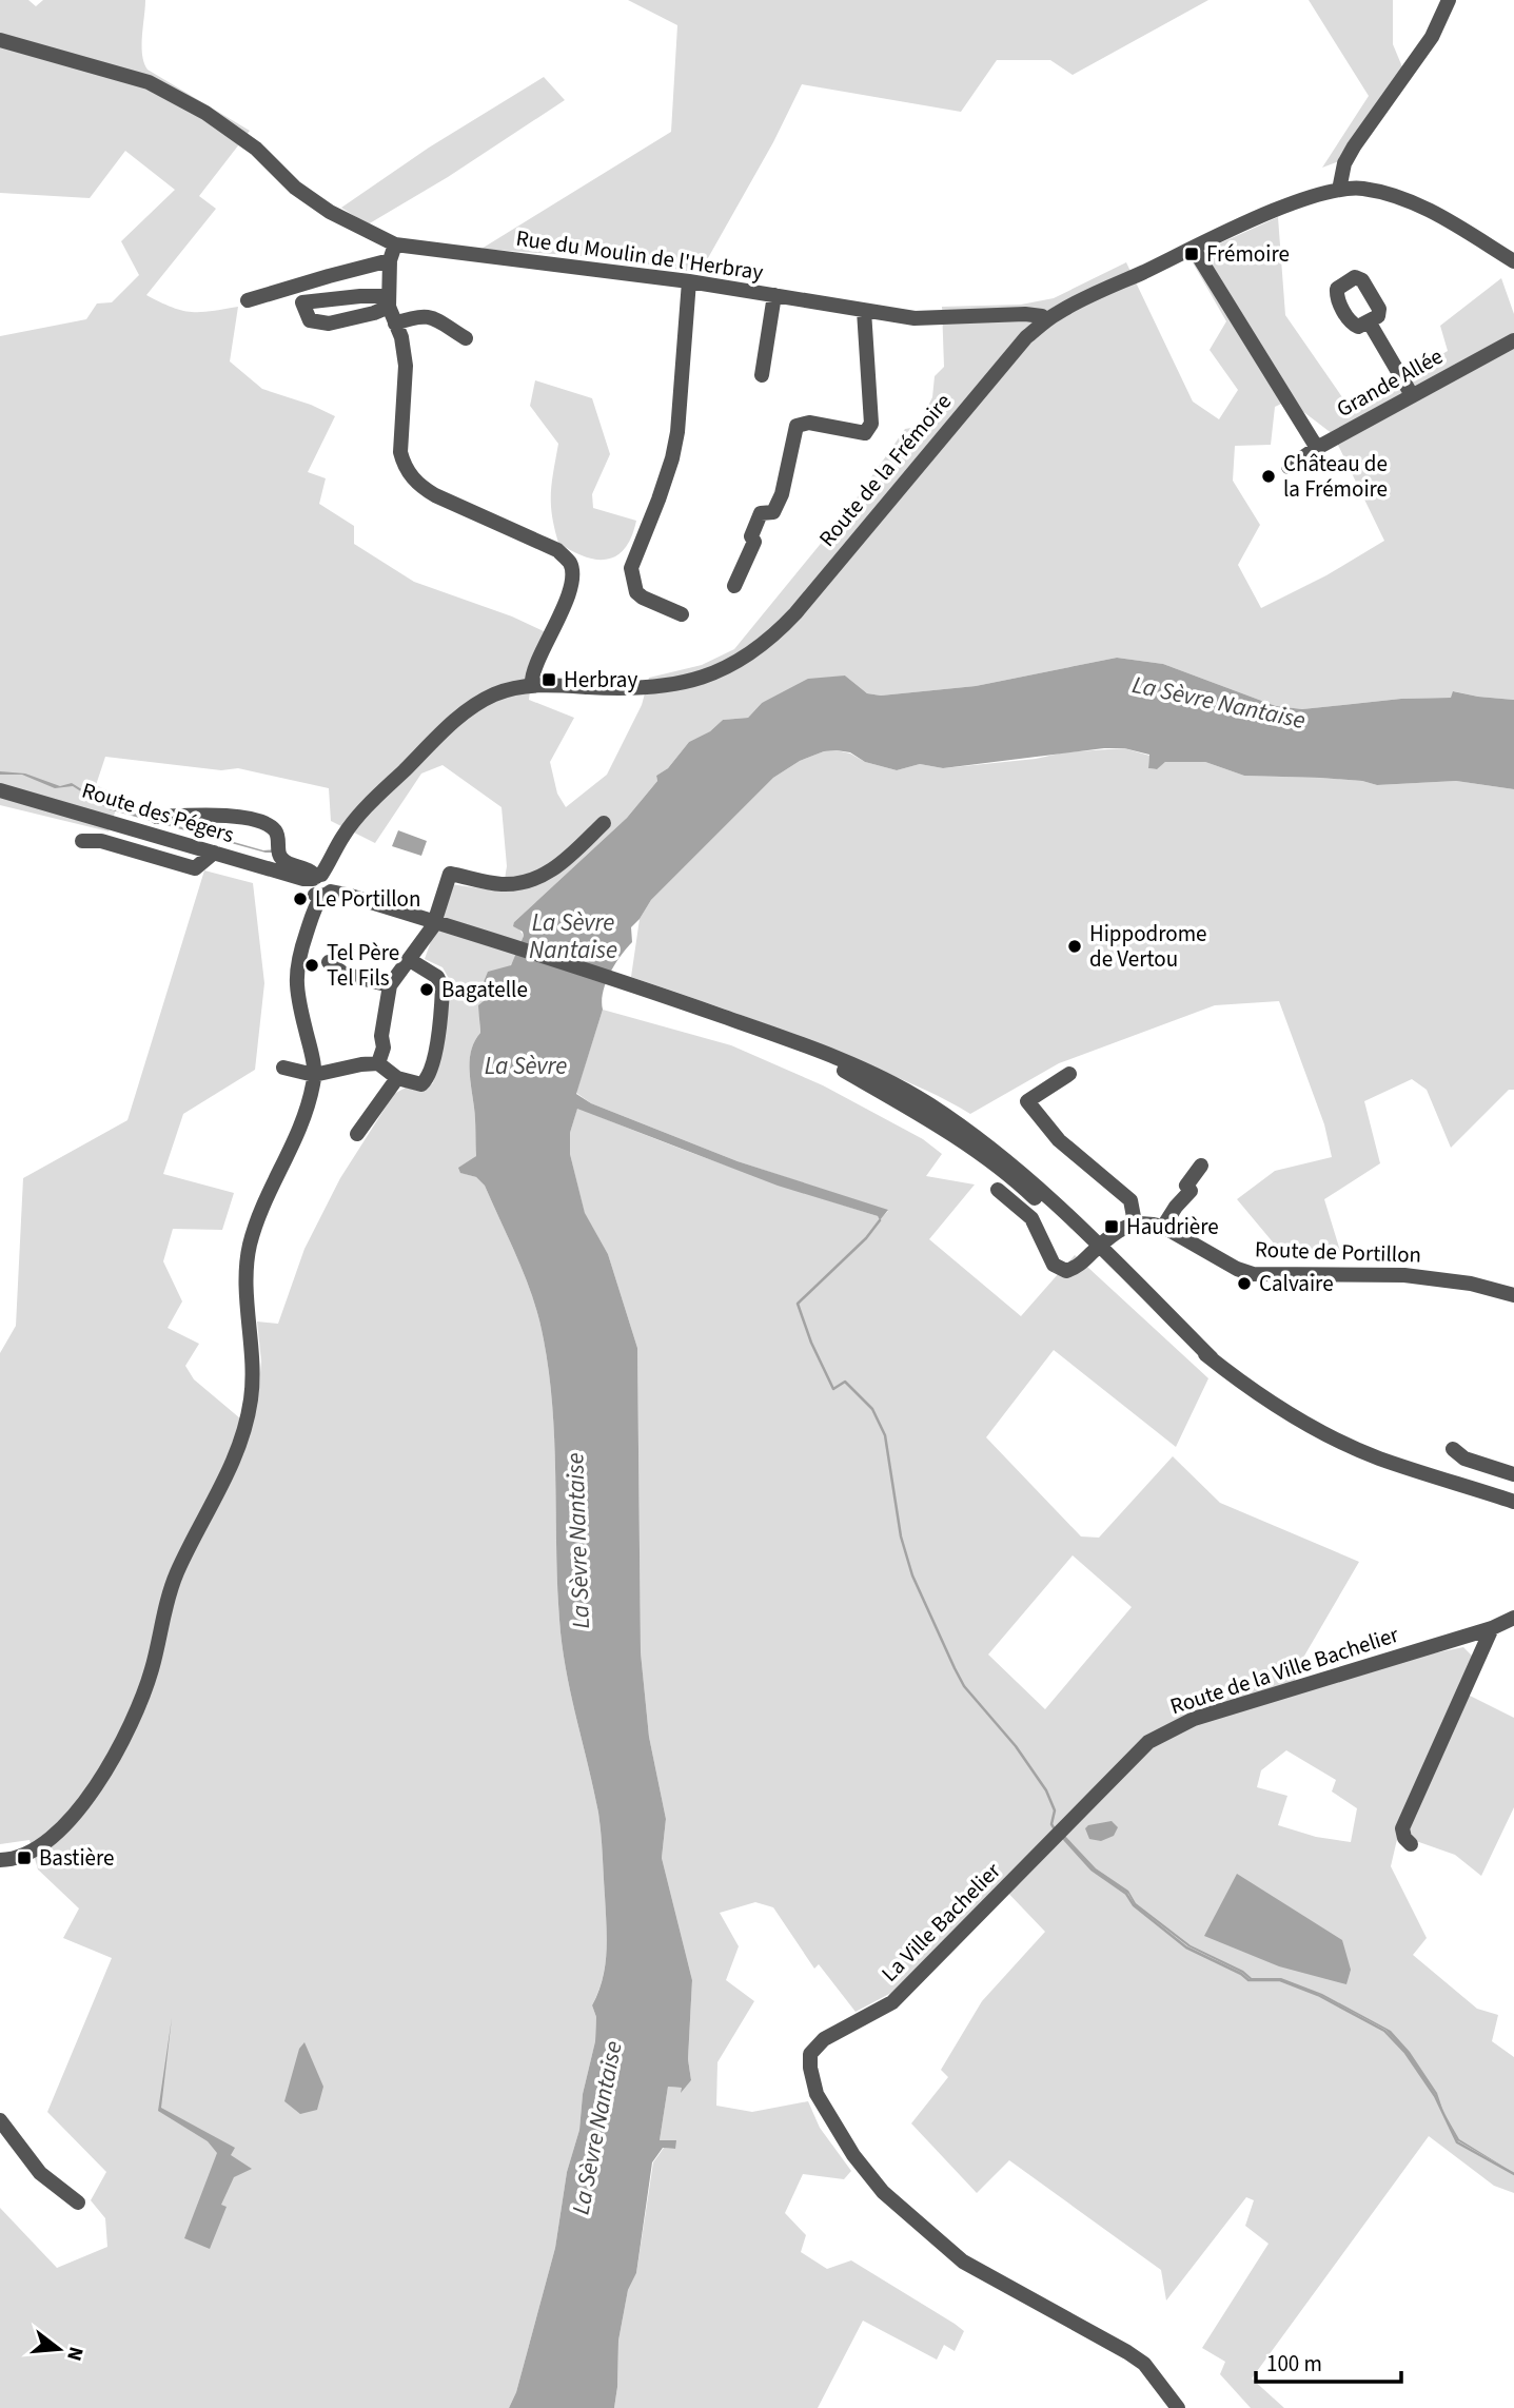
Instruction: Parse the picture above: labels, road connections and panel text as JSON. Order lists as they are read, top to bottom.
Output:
{
  "streets": {
    "street": [
      "Rue du Moulin de l'Herbray",
      "Grande Allée",
      "Route de la Frémoire",
      "Route des Pégers",
      "Route de Portillon",
      "Route de la Ville Bachelier",
      "La Ville Bachelier"
    ]
  },
  "crossings": [
    ["Rue du Moulin de l'Herbray", "Route de la Frémoire"],
    ["Route de la Frémoire", "Route des Pégers"],
    ["Route de la Ville Bachelier", "La Ville Bachelier"]
  ],
  "water": ["La Sèvre Nantaise", "La Sèvre"],
  "places": {
    "transit": [
      "Frémoire",
      "Herbray",
      "Haudrière",
      "Bastière"
    ],
    "other": [
      "Château de la Frémoire",
      "Le Portillon",
      "Hippodrome de Vertou",
      "Tel Père Tel Fils",
      "Bagatelle",
      "Calvaire"
    ]
  },
  "scale_bar": "100 m",
  "north": "right"
}
